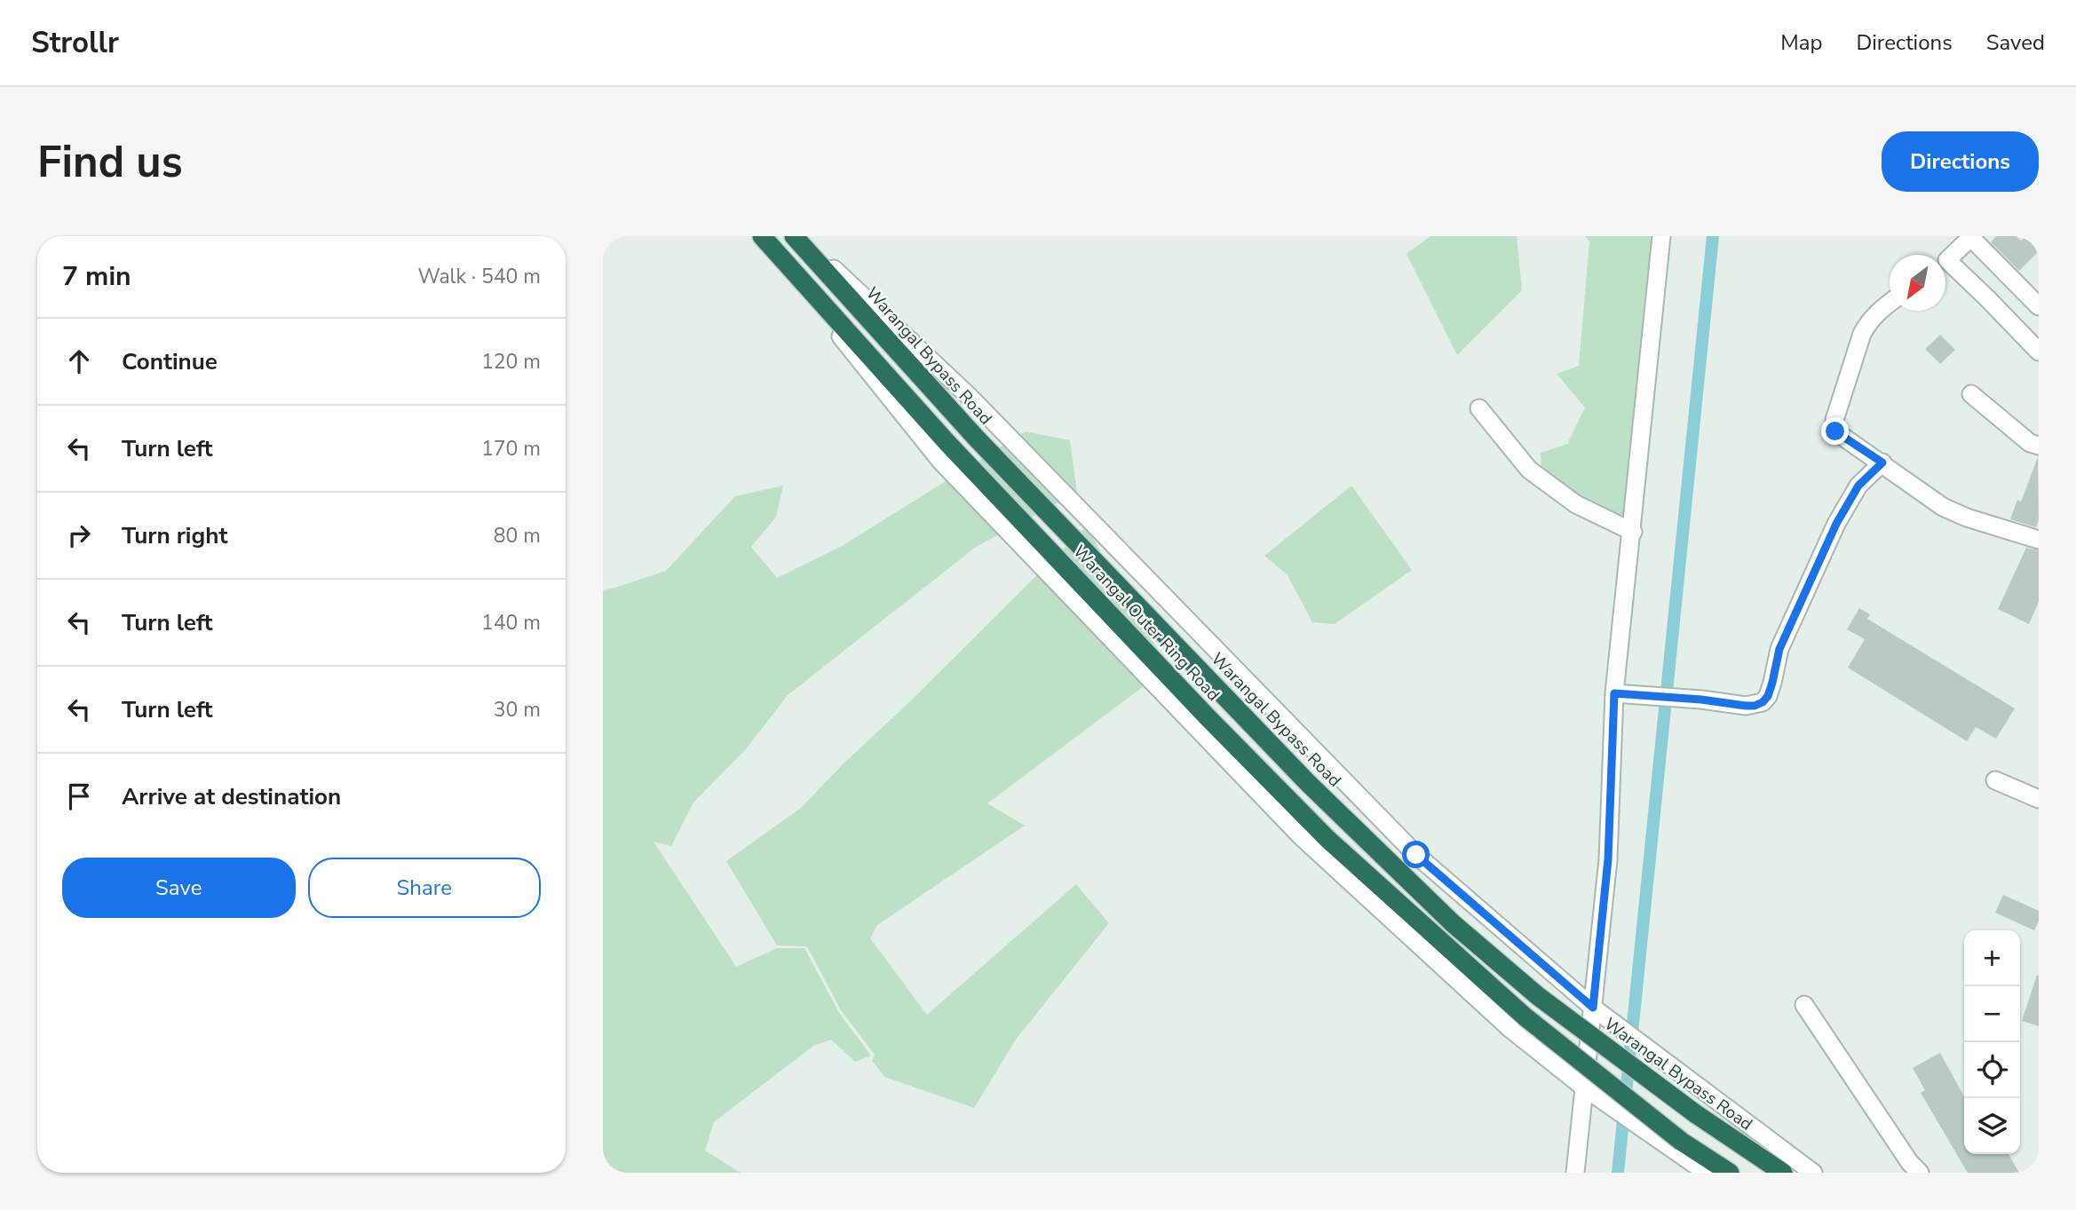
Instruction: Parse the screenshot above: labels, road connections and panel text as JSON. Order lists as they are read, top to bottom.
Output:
{
  "streets": {
    "highway": ["Warangal Bypass Road", "Warangal Outer Ring Road"]
  },
  "north": "bottom left",
  "page": {
    "header": "Strollr",
    "nav": ["Map", "Directions", "Saved"],
    "buttons": [
      "Directions",
      ["Save", "Share"]
    ],
    "title": "Find us",
    "heading": ["7 min", "Walk · 540 m"],
    "list": [
      ["Continue", "120 m"],
      ["Turn left", "170 m"],
      ["Turn right", "80 m"],
      ["Turn left", "140 m"],
      ["Turn left", "30 m"],
      "Arrive at destination"
    ],
    "map_buttons": ["+", "−"]
  }
}
